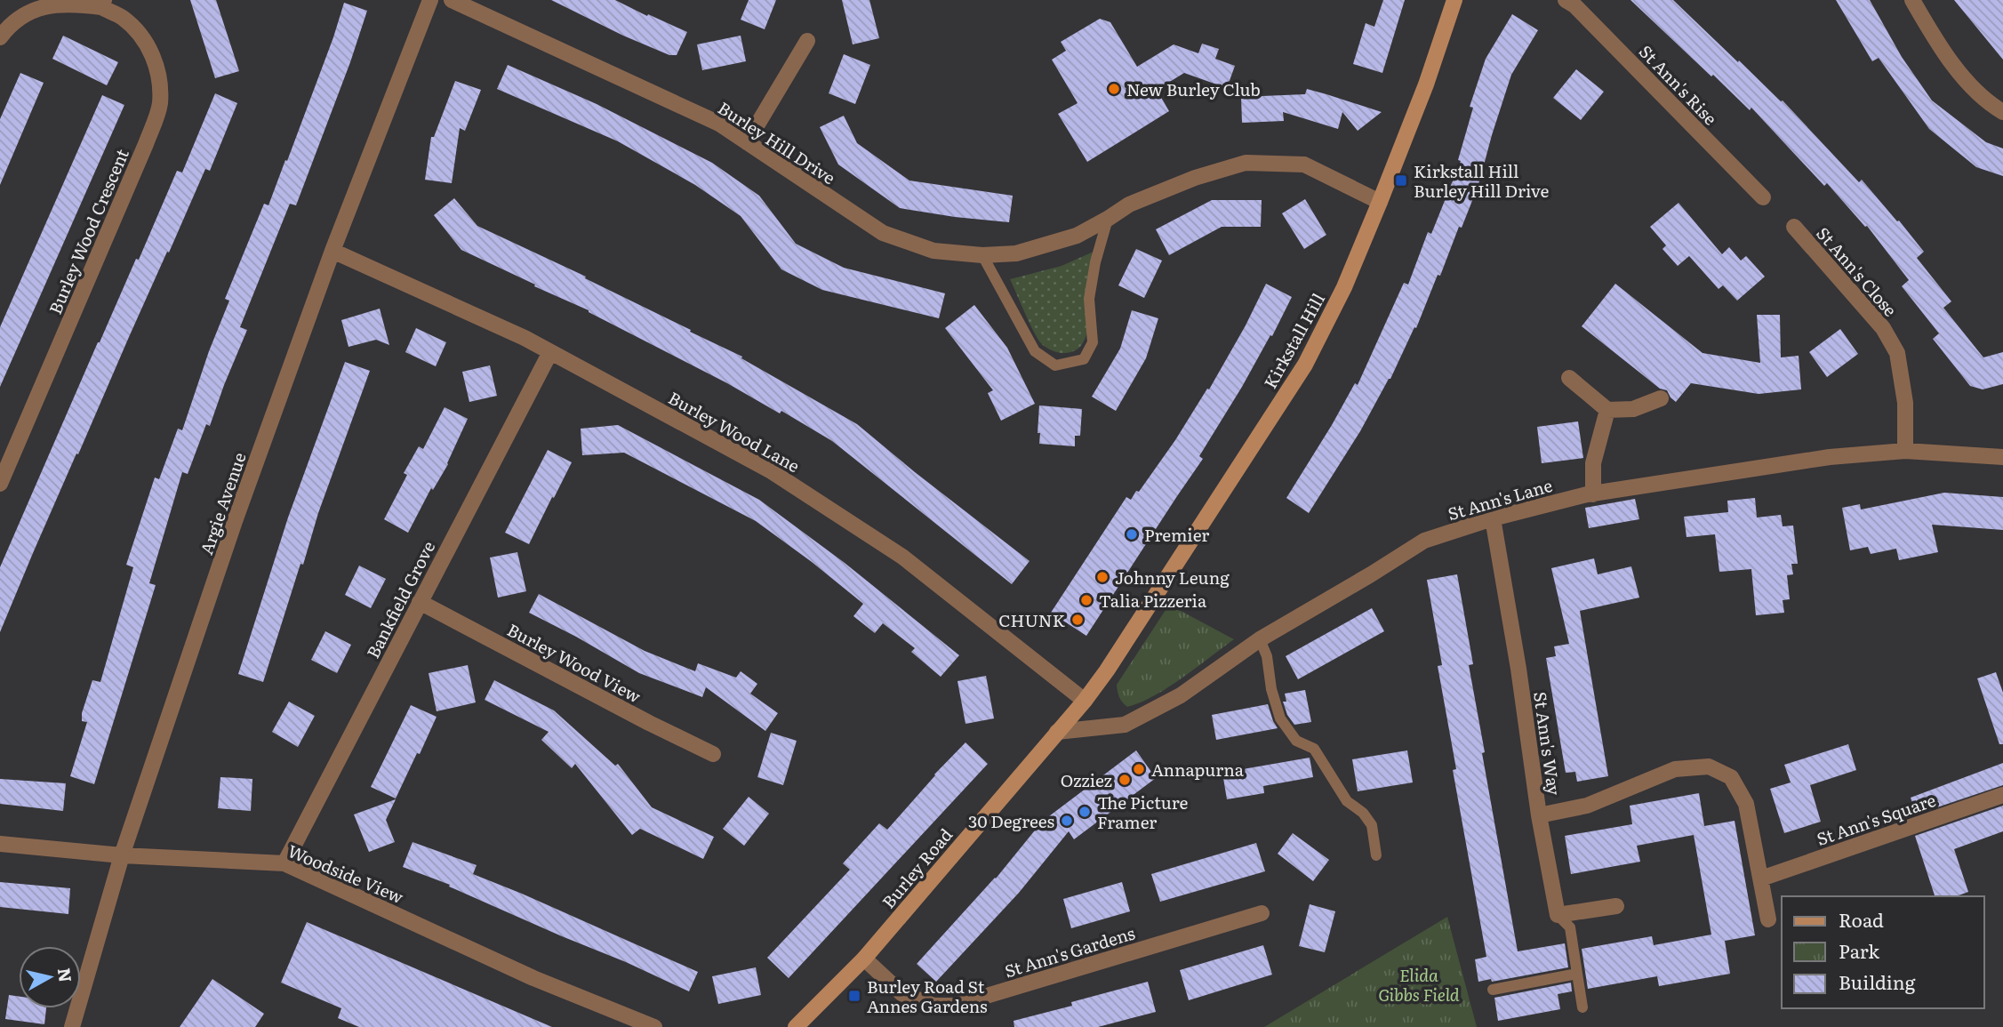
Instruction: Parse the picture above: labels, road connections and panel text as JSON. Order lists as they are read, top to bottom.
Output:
{
  "streets": {
    "street": [
      "St Ann's Rise",
      "Burley Hill Drive",
      "Burley Wood Crescent",
      "St Ann's Close",
      "Kirkstall Hill",
      "Burley Wood Lane",
      "St Ann's Lane",
      "Argie Avenue",
      "Bankfield Grove",
      "Burley Wood View",
      "St Ann's Way",
      "St Ann's Square",
      "Burley Road",
      "Woodside View",
      "St Ann's Gardens"
    ]
  },
  "crossings": [
    ["Burley Hill Drive", "Kirkstall Hill"],
    ["St Ann's Close", "St Ann's Lane"],
    ["Kirkstall Hill", "Burley Road"],
    ["Burley Wood Lane", "Argie Avenue"],
    ["Burley Wood Lane", "Bankfield Grove"],
    ["Burley Wood Lane", "Burley Road"],
    ["St Ann's Lane", "St Ann's Way"],
    ["St Ann's Lane", "Burley Road"],
    ["Argie Avenue", "Woodside View"],
    ["Bankfield Grove", "Burley Wood View"],
    ["Bankfield Grove", "Woodside View"],
    ["Burley Road", "St Ann's Gardens"]
  ],
  "parks": ["Elida Gibbs Field"],
  "places": {
    "other": [
      "New Burley Club",
      "Premier",
      "Johnny Leung",
      "Talia Pizzeria",
      "CHUNK",
      "Annapurna",
      "Ozziez",
      "The Picture Framer",
      "30 Degrees"
    ],
    "transit": ["Kirkstall Hill Burley Hill Drive", "Burley Road St Annes Gardens"]
  },
  "legend": ["Road", "Park", "Building"],
  "north": "right"
}
